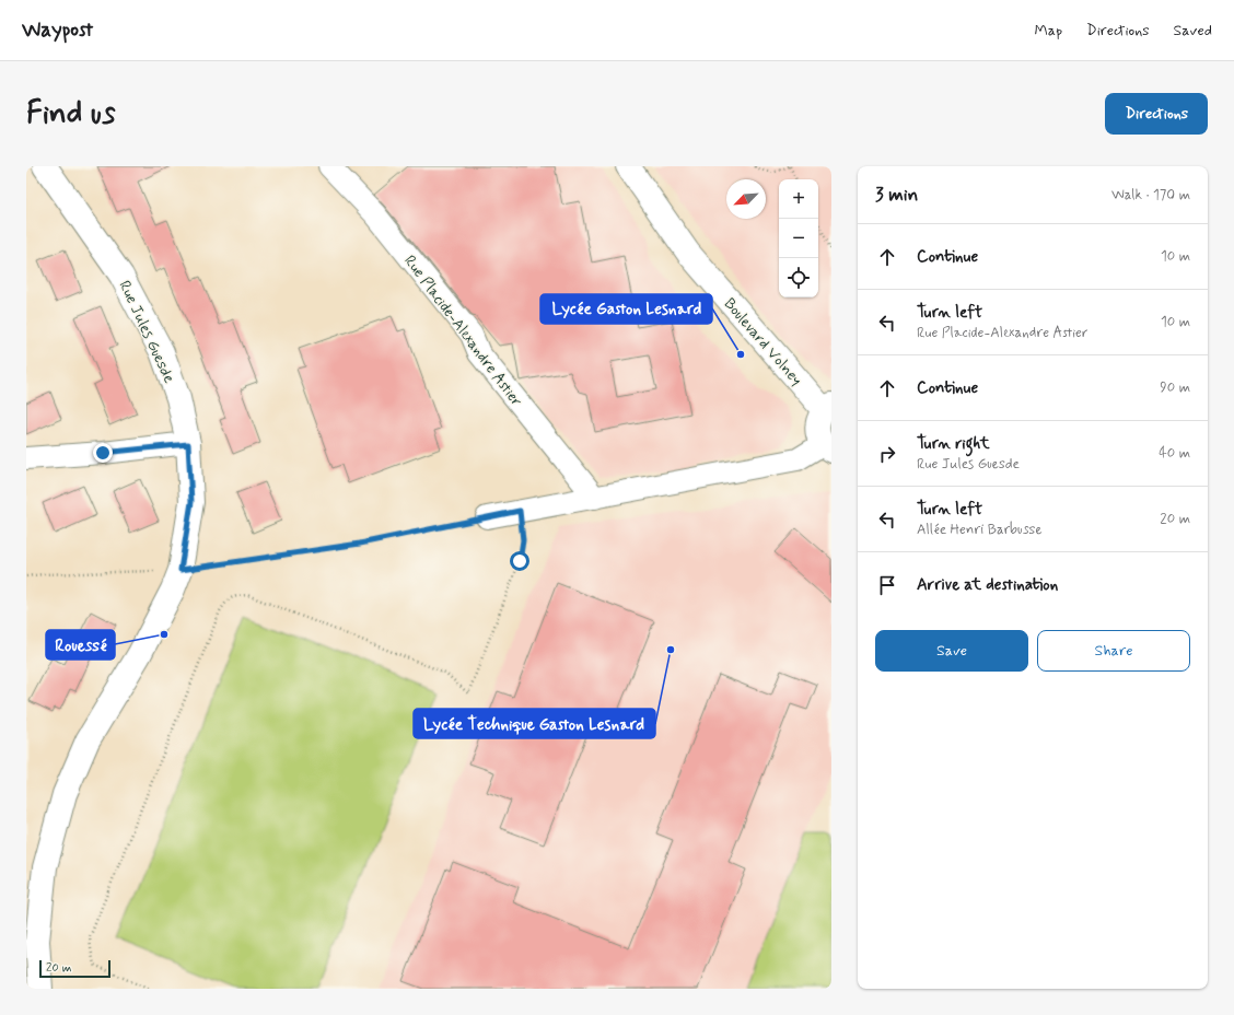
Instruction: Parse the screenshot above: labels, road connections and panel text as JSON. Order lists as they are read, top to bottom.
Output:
{
  "streets": {
    "street": ["Rue Placide-Alexandre Astier", "Rue Jules Guesde", "Boulevard Volney"]
  },
  "places": ["Lycée Gaston Lesnard", "Rouessé", "Lycée Technique Gaston Lesnard"],
  "scale_bar": "20 m",
  "north": "bottom left",
  "page": {
    "header": "Waypost",
    "nav": ["Map", "Directions", "Saved"],
    "buttons": [
      "Directions",
      ["Save", "Share"]
    ],
    "title": "Find us",
    "heading": ["3 min", "Walk · 170 m"],
    "map_buttons": ["+", "−"],
    "list": [
      ["Continue", "10 m"],
      ["Turn left", "Rue Placide-Alexandre Astier", "10 m"],
      ["Continue", "90 m"],
      ["Turn right", "Rue Jules Guesde", "40 m"],
      ["Turn left", "Allée Henri Barbusse", "20 m"],
      "Arrive at destination"
    ],
    "scale": "20 m"
  }
}
